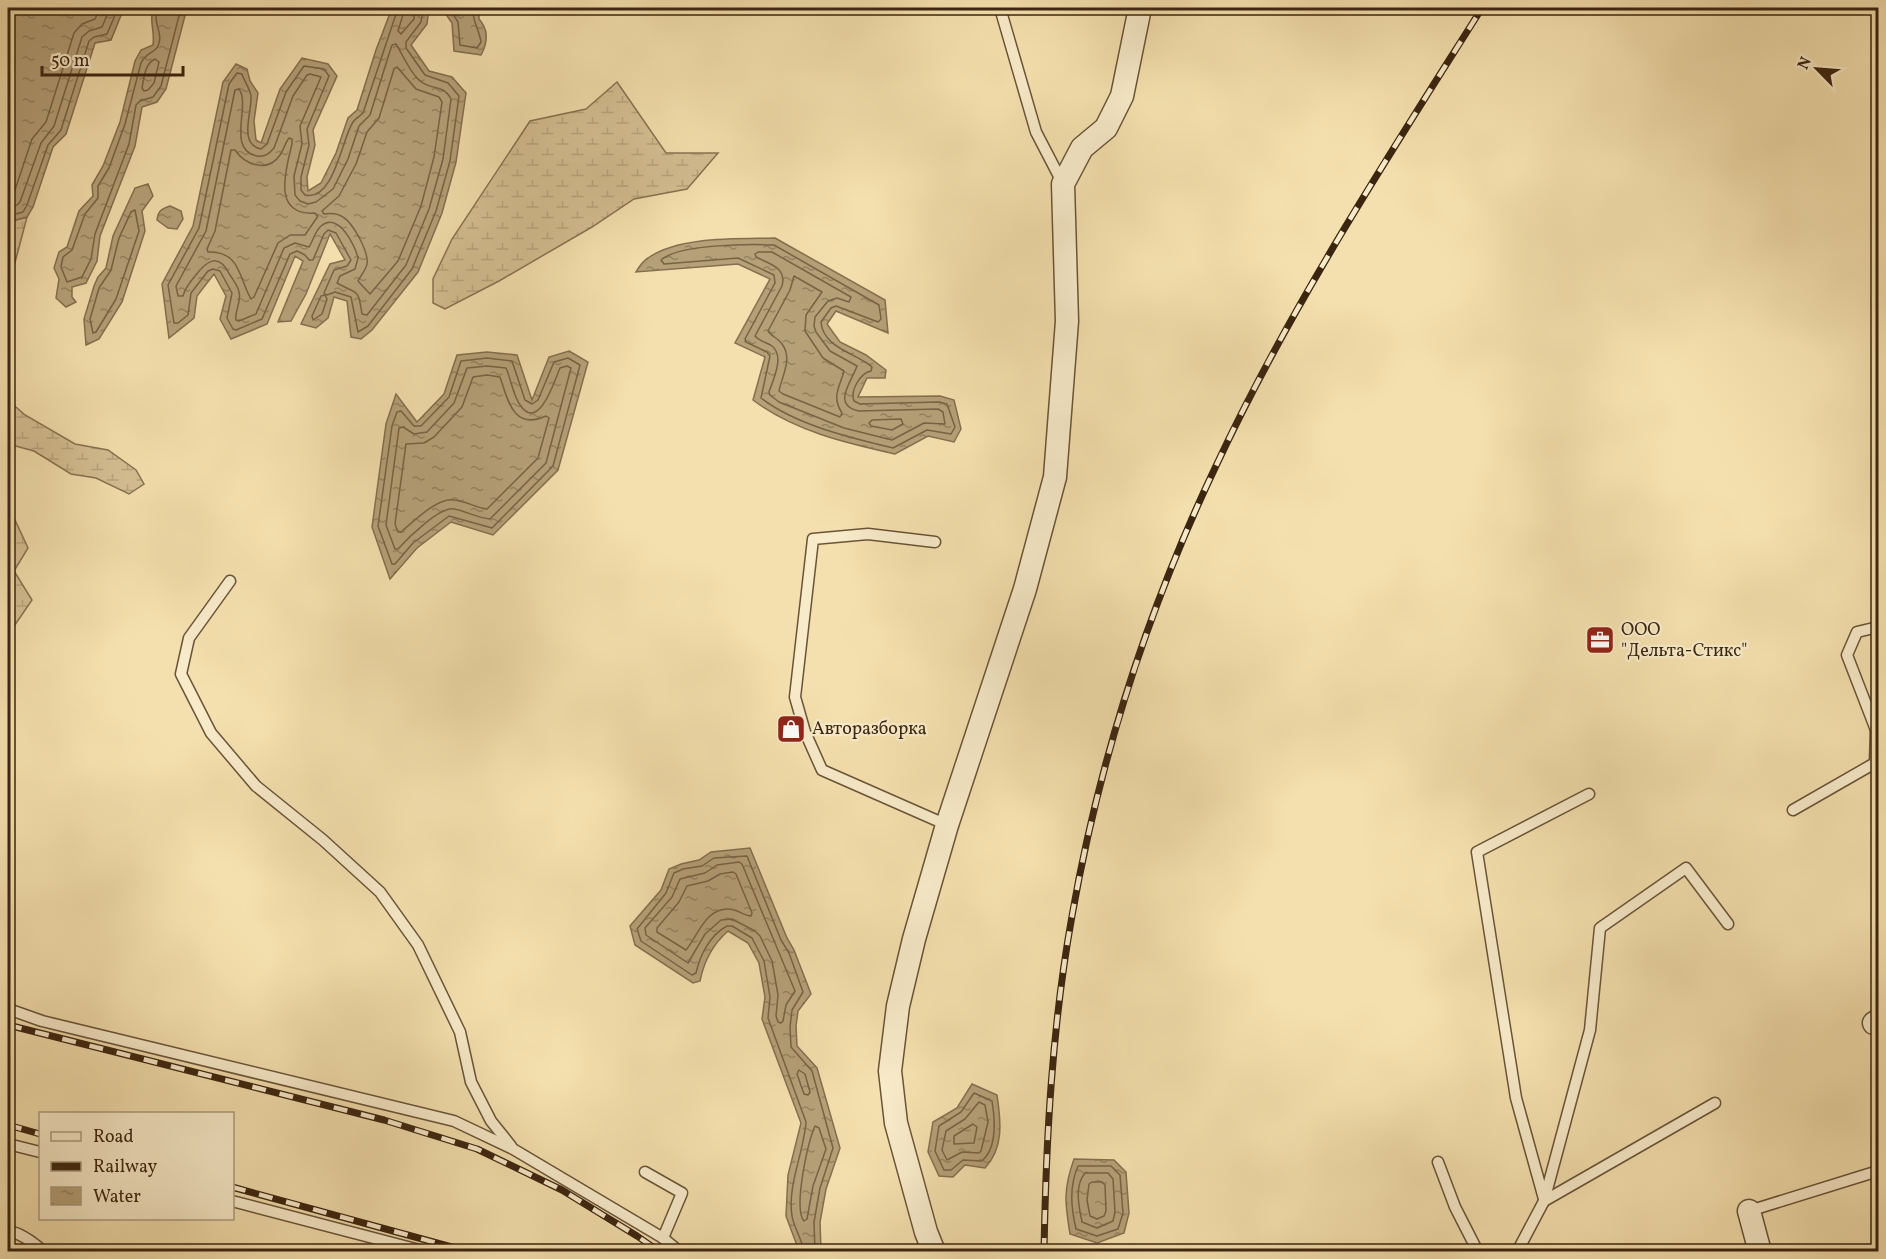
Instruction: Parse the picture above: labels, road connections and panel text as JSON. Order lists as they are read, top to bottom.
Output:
{
  "places": {
    "office": ["ООО \"Дельта-Стикс\""],
    "shop": ["Авторазборка"]
  },
  "legend": ["Road", "Railway", "Water"],
  "scale_bar": "50 m",
  "north": "top left"
}
